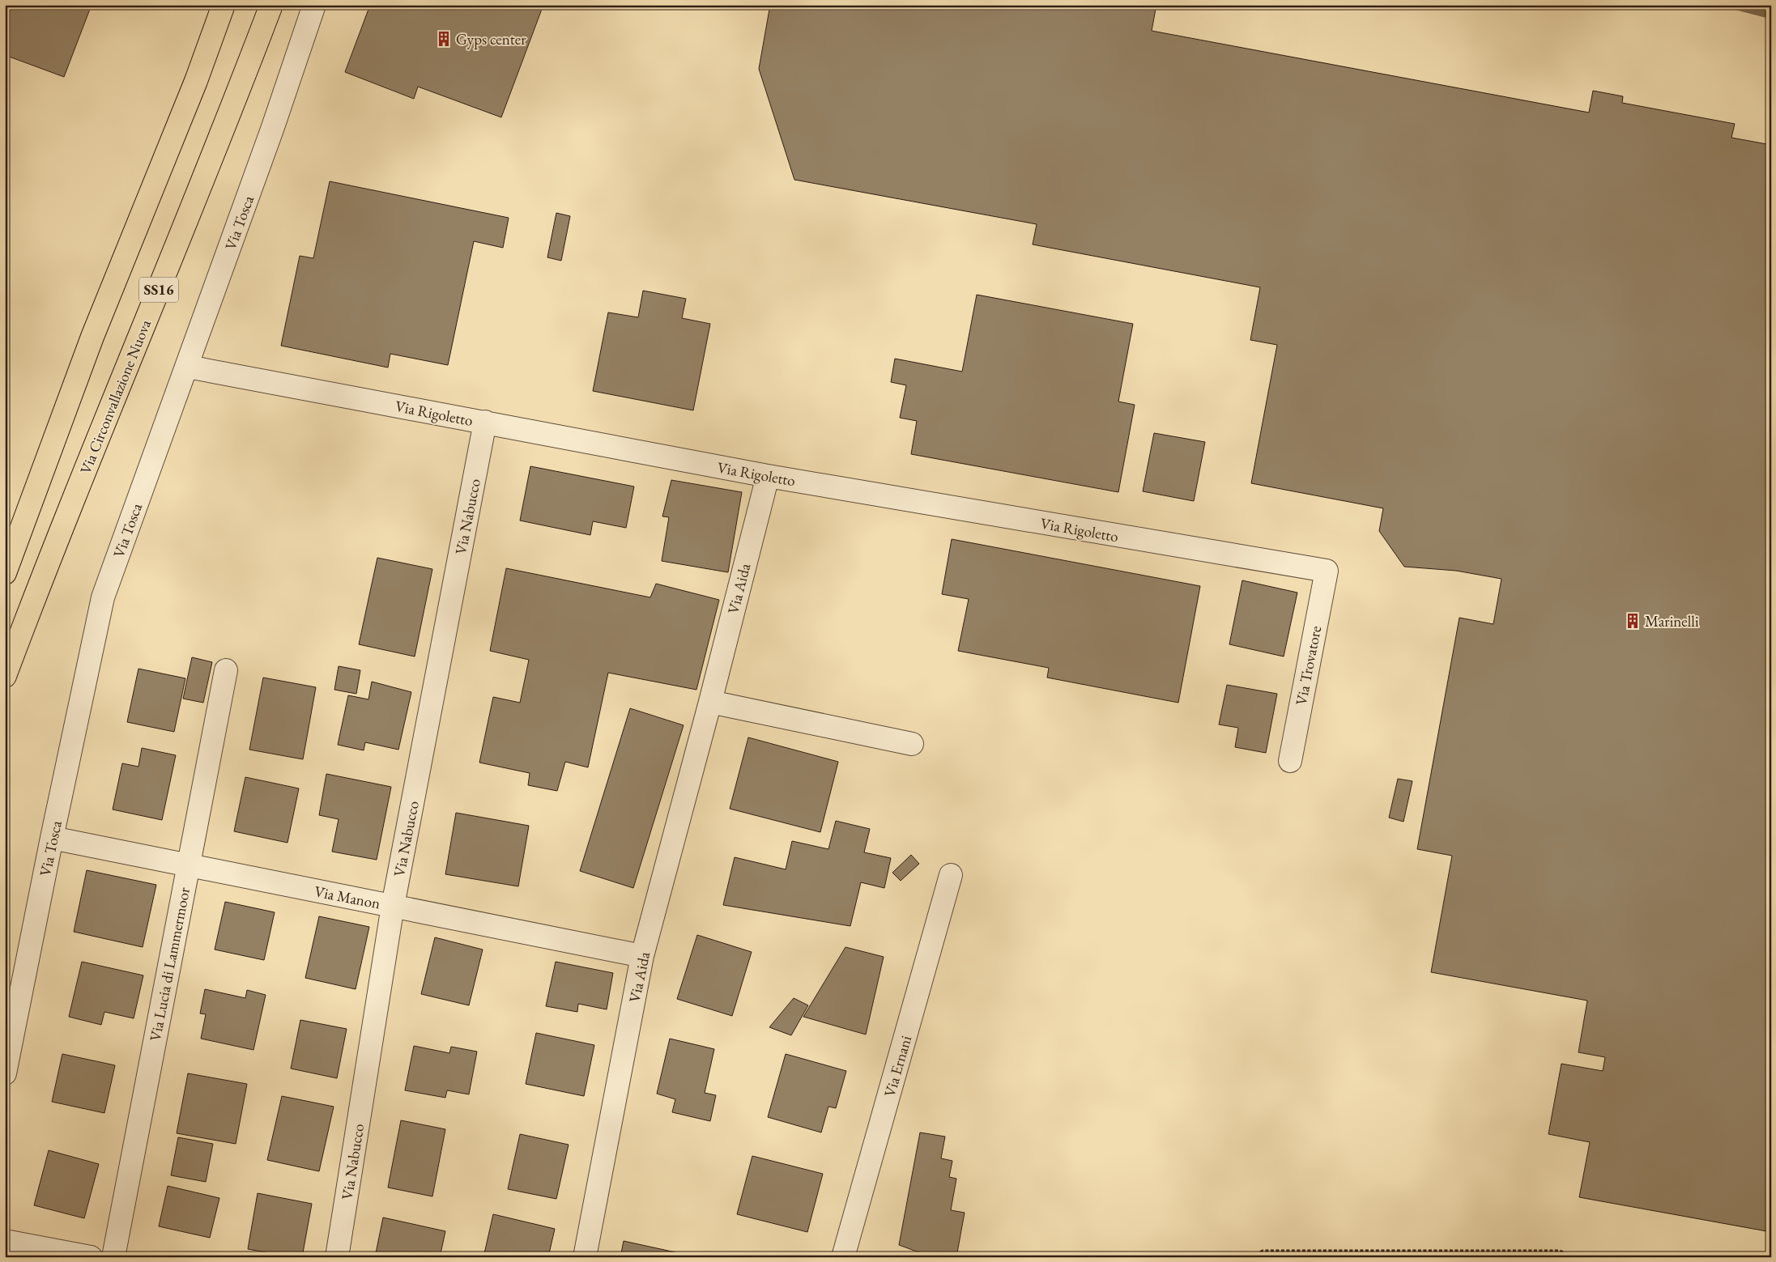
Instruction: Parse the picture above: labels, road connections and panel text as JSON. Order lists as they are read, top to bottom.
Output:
{
  "streets": {
    "main road": ["SS16", "Via Circonvallazione Nuova"],
    "street": [
      "Via Tosca",
      "Via Rigoletto",
      "Via Nabucco",
      "Via Aida",
      "Via Trovatore",
      "Via Manon",
      "Via Lucia di Lammermoor",
      "Via Ernani"
    ]
  },
  "crossings": [
    ["Via Tosca", "Via Rigoletto"],
    ["Via Tosca", "Via Manon"],
    ["Via Rigoletto", "Via Nabucco"],
    ["Via Rigoletto", "Via Aida"],
    ["Via Rigoletto", "Via Trovatore"],
    ["Via Nabucco", "Via Manon"],
    ["Via Aida", "Via Manon"],
    ["Via Manon", "Via Lucia di Lammermoor"]
  ],
  "places": {
    "building": ["Gyps center", "Marinelli"]
  }
}
